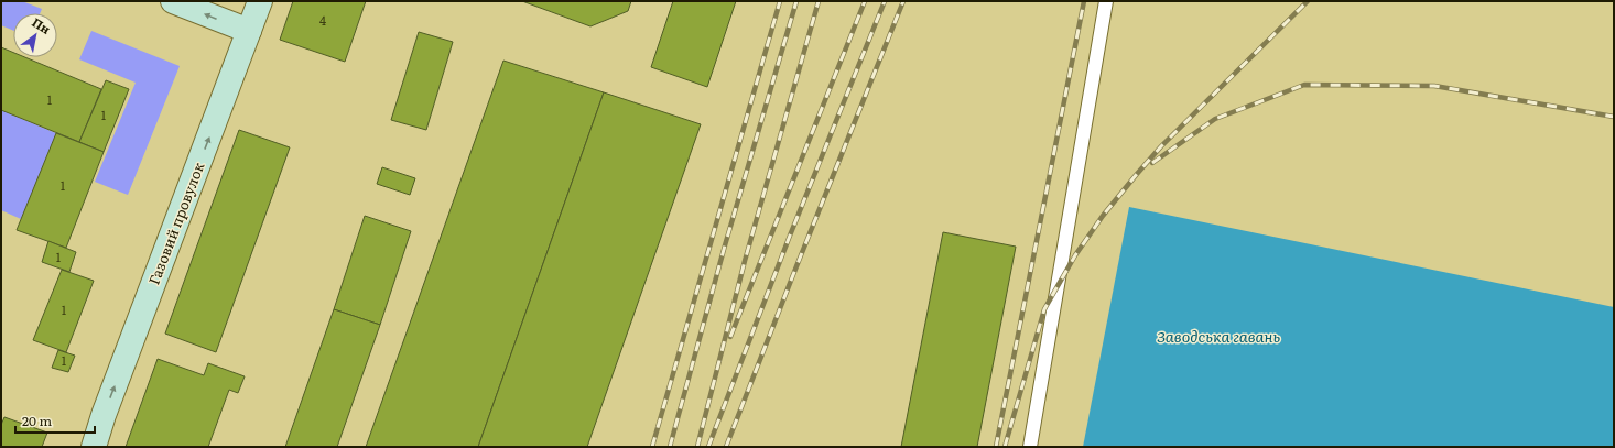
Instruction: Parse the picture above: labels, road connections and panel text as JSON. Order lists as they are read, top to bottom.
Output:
{
  "streets": {
    "street": ["Газовий провулок"]
  },
  "one_way": ["Газовий провулок"],
  "water": ["Заводська гавань"],
  "house_numbers": [
    "4",
    "1",
    "1",
    "1",
    "1",
    "1",
    "1"
  ],
  "scale_bar": "20 m",
  "north": "top right"
}
